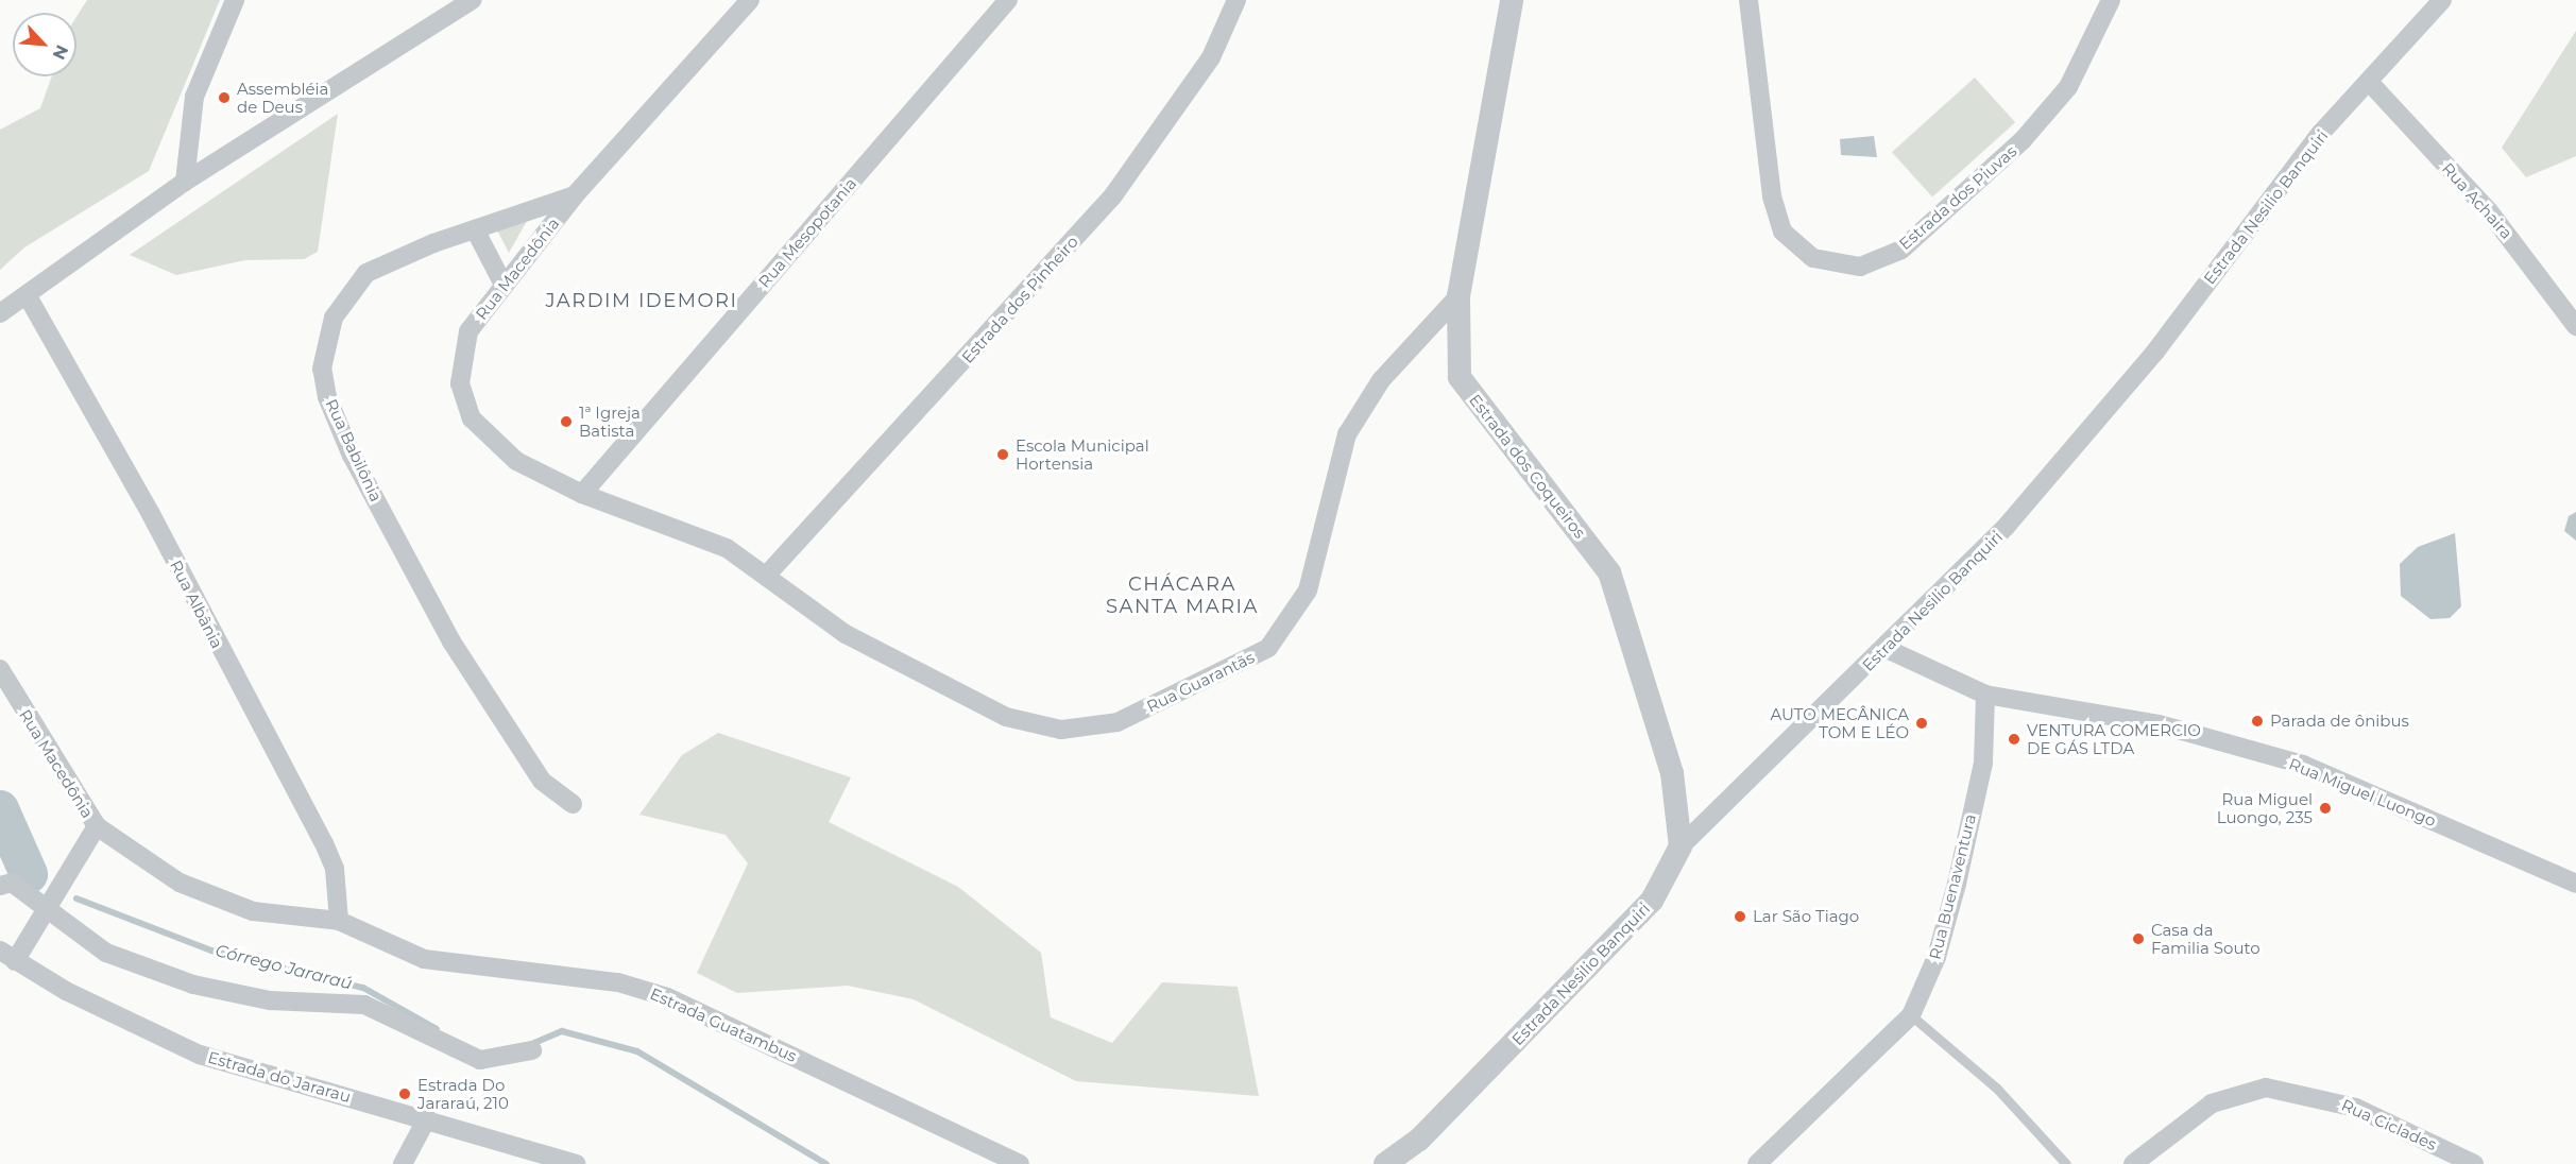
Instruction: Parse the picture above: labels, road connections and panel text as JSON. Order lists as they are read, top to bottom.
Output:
{
  "streets": {
    "street": [
      "Estrada dos Piuvas",
      "Rua Achaira",
      "Estrada Nesilio Banquiri",
      "Rua Mesopotania",
      "Rua Macedônia",
      "Estrada dos Pinheiro",
      "Rua Babilônia",
      "Estrada dos Coqueiros",
      "Rua Albânia",
      "Rua Guarantãs",
      "Rua Miguel Luongo",
      "Rua Buenaventura",
      "Estrada Guatambus",
      "Estrada do Jararau",
      "Rua Ciclades"
    ]
  },
  "crossings": [
    ["Rua Achaira", "Estrada Nesilio Banquiri"],
    ["Estrada Nesilio Banquiri", "Estrada dos Coqueiros"],
    ["Estrada Nesilio Banquiri", "Rua Miguel Luongo"],
    ["Rua Mesopotania", "Rua Macedônia"],
    ["Rua Macedônia", "Estrada dos Pinheiro"],
    ["Rua Macedônia", "Rua Babilônia"],
    ["Rua Macedônia", "Rua Albânia"],
    ["Rua Macedônia", "Rua Guarantãs"],
    ["Rua Macedônia", "Estrada Guatambus"],
    ["Estrada dos Pinheiro", "Rua Guarantãs"],
    ["Estrada dos Coqueiros", "Rua Guarantãs"],
    ["Rua Albânia", "Estrada Guatambus"],
    ["Rua Miguel Luongo", "Rua Buenaventura"]
  ],
  "districts": ["JARDIM IDEMORI", "CHÁCARA SANTA MARIA"],
  "water": ["Córrego Jararaú"],
  "places": [
    "Assembléia de Deus",
    "1ª Igreja Batista",
    "Escola Municipal Hortensia",
    "Parada de ônibus",
    "AUTO MECÂNICA TOM E LÉO",
    "VENTURA COMERCIO DE GÁS LTDA",
    "Rua Miguel Luongo, 235",
    "Lar São Tiago",
    "Casa da Familia Souto",
    "Estrada Do Jararaú, 210"
  ],
  "north": "bottom right"
}
